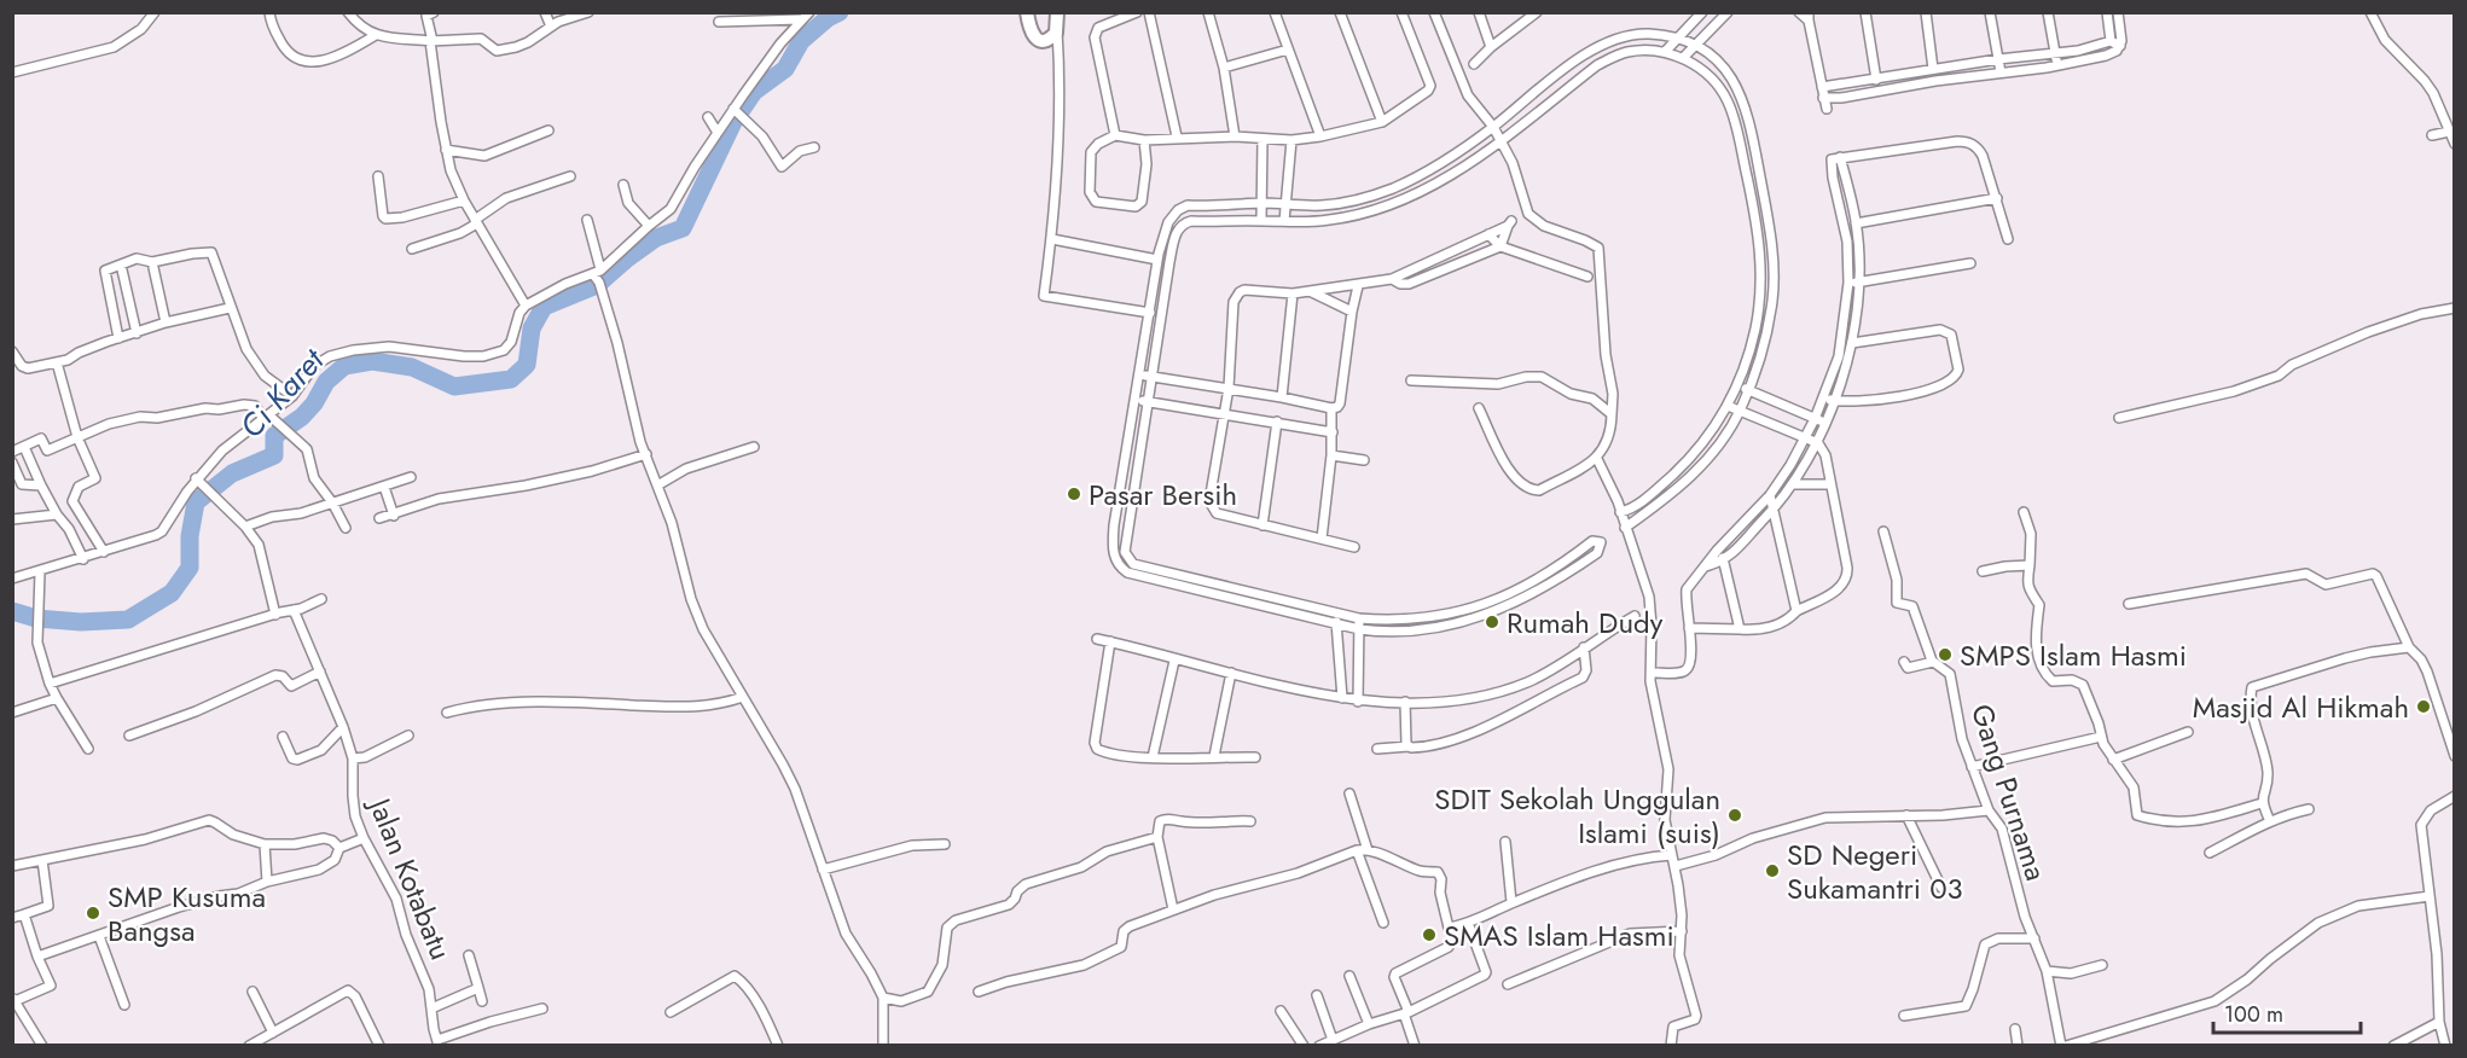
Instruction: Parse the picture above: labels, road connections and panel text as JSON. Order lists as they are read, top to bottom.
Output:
{
  "streets": {
    "street": ["Gang Purnama", "Jalan Kotabatu"]
  },
  "water": ["Ci Karet"],
  "places": [
    "Pasar Bersih",
    "Rumah Dudy",
    "SMPS Islam Hasmi",
    "Masjid Al Hikmah",
    "SDIT Sekolah Unggulan Islami (suis)",
    "SD Negeri Sukamantri 03",
    "SMP Kusuma Bangsa",
    "SMAS Islam Hasmi"
  ],
  "scale_bar": "100 m"
}
